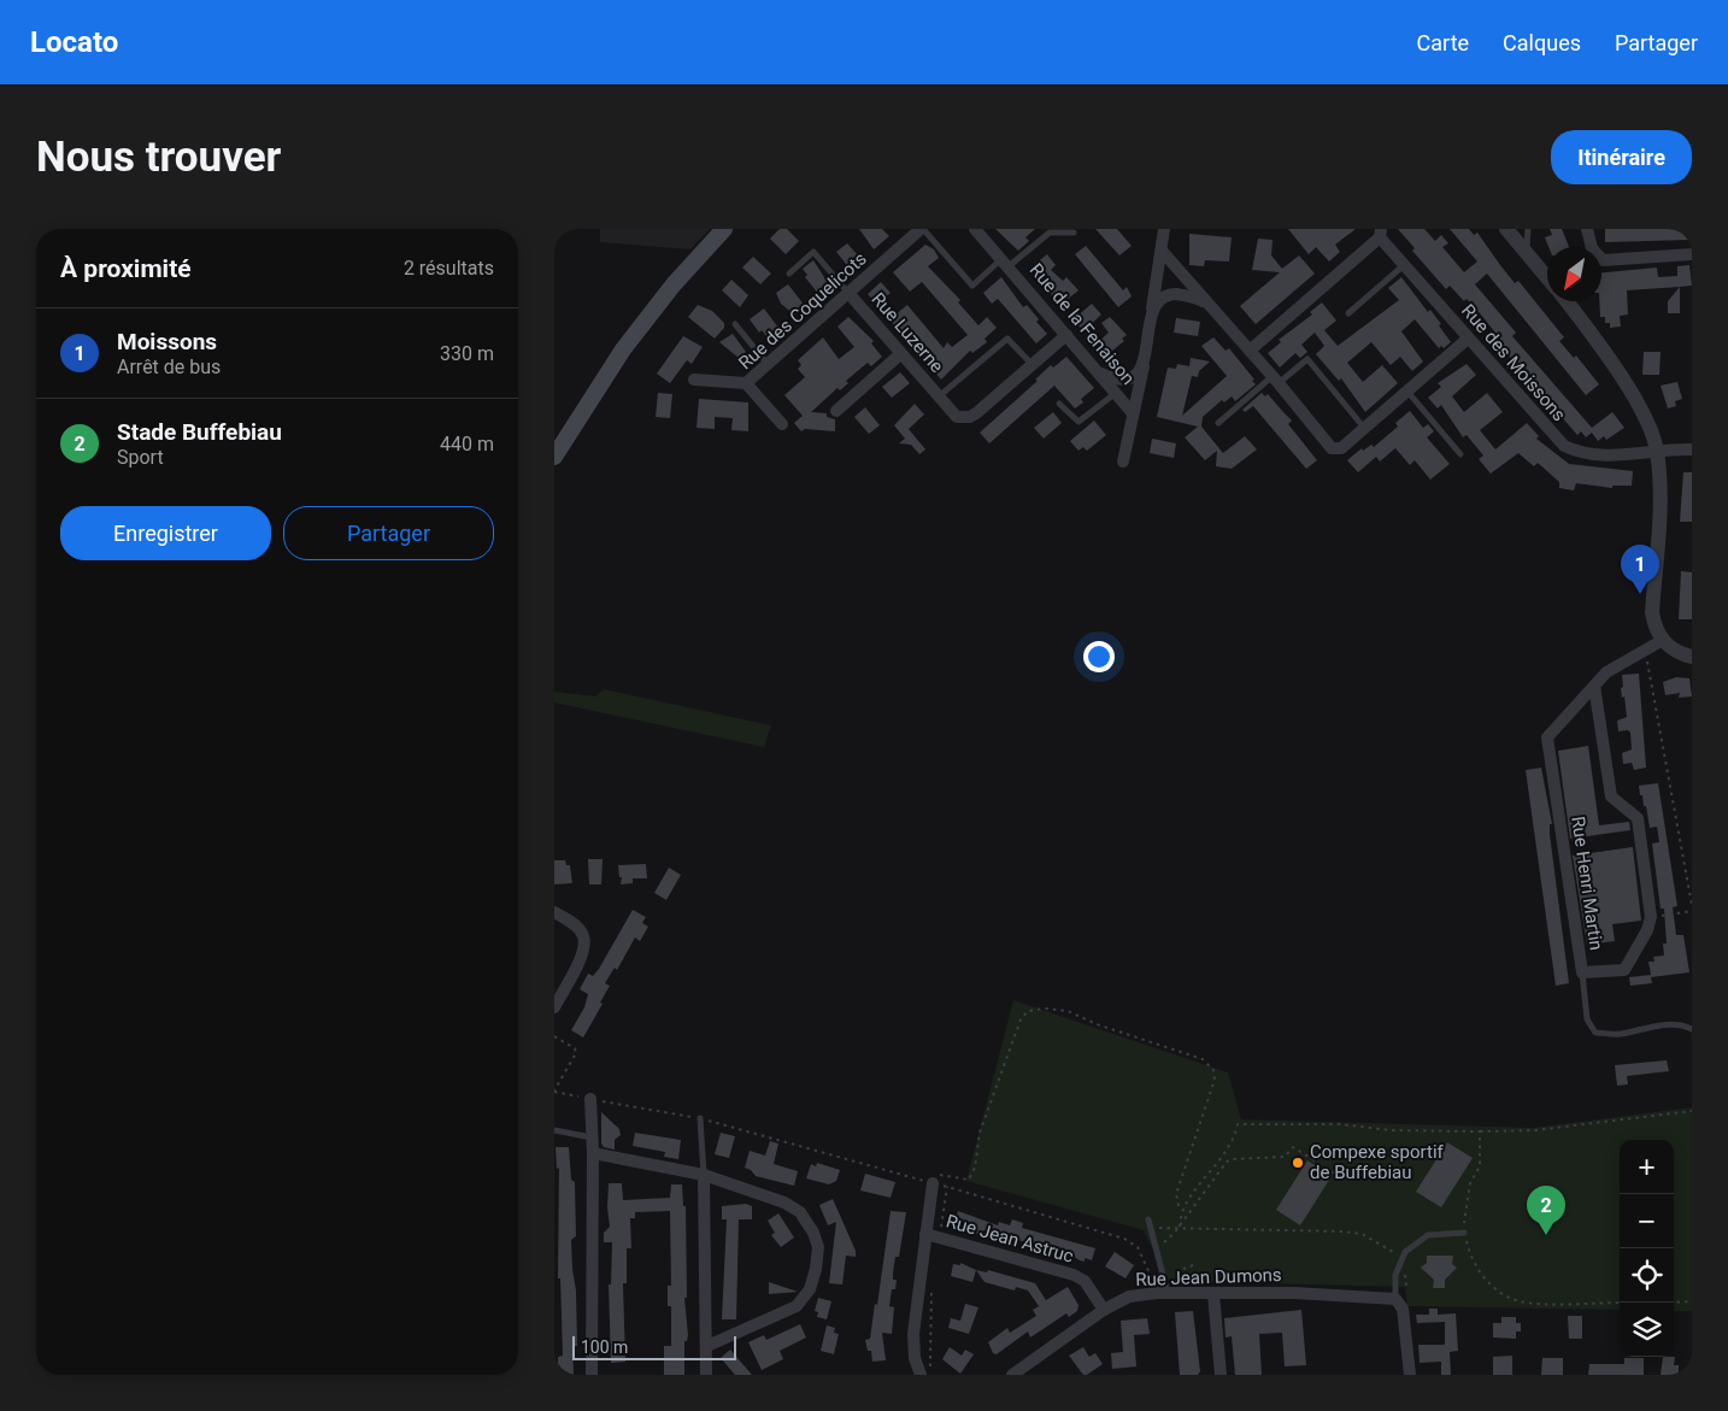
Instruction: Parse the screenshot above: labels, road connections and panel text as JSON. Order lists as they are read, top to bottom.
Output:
{
  "streets": {
    "street": [
      "Rue des Coquelicots",
      "Rue de la Fenaison",
      "Rue Luzerne",
      "Rue des Moissons",
      "Rue Henri Martin",
      "Rue Jean Astruc",
      "Rue Jean Dumons"
    ]
  },
  "crossings": [
    ["Rue des Coquelicots", "Rue de la Fenaison"],
    ["Rue des Coquelicots", "Rue Luzerne"],
    ["Rue de la Fenaison", "Rue Luzerne"],
    ["Rue Jean Astruc", "Rue Jean Dumons"]
  ],
  "places": ["Compexe sportif de Buffebiau"],
  "scale_bar": "100 m",
  "north": "bottom left",
  "page": {
    "header": "Locato",
    "nav": ["Carte", "Calques", "Partager"],
    "buttons": [
      "Itinéraire",
      ["Enregistrer", "Partager"]
    ],
    "title": "Nous trouver",
    "heading": ["À proximité", "2 résultats"],
    "list": [
      {
        "mark": "1",
        "name": "Moissons",
        "note": "Arrêt de bus",
        "value": "330 m"
      },
      {
        "mark": "2",
        "name": "Stade Buffebiau",
        "note": "Sport",
        "value": "440 m"
      }
    ],
    "pins": ["1", "2"],
    "map_buttons": ["+", "−"],
    "scale": "100 m"
  }
}
